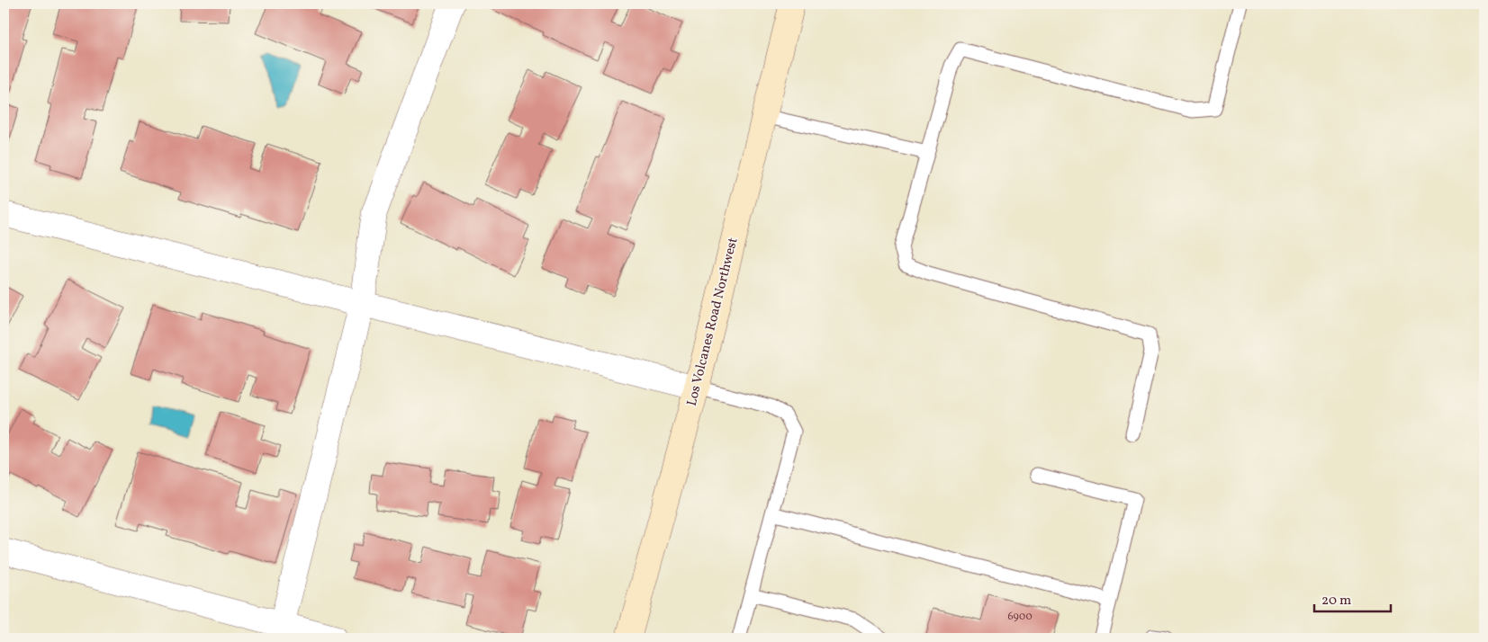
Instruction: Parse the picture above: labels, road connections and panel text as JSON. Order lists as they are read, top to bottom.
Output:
{
  "streets": {
    "street": ["Los Volcanes Road Northwest"]
  },
  "house_numbers": ["6900"],
  "scale_bar": "20 m"
}
